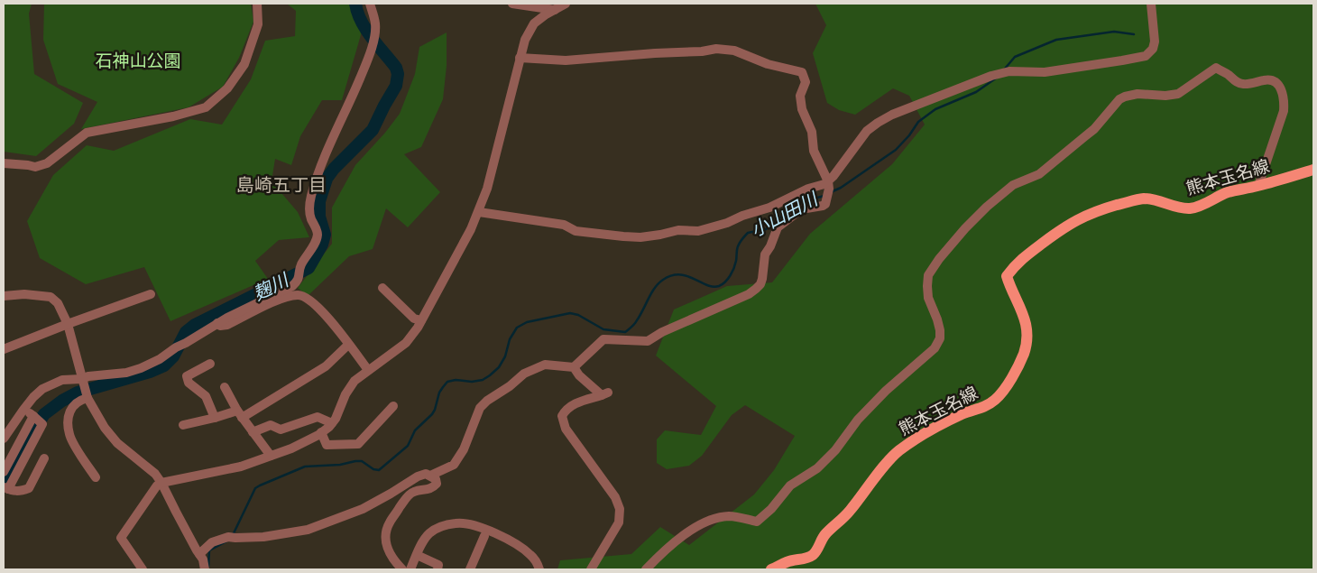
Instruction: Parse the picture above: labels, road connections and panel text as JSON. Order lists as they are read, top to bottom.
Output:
{
  "streets": {
    "main road": ["熊本玉名線"]
  },
  "districts": ["島崎五丁目"],
  "water": ["小山田川", "麹川"],
  "parks": ["石神山公園"]
}
